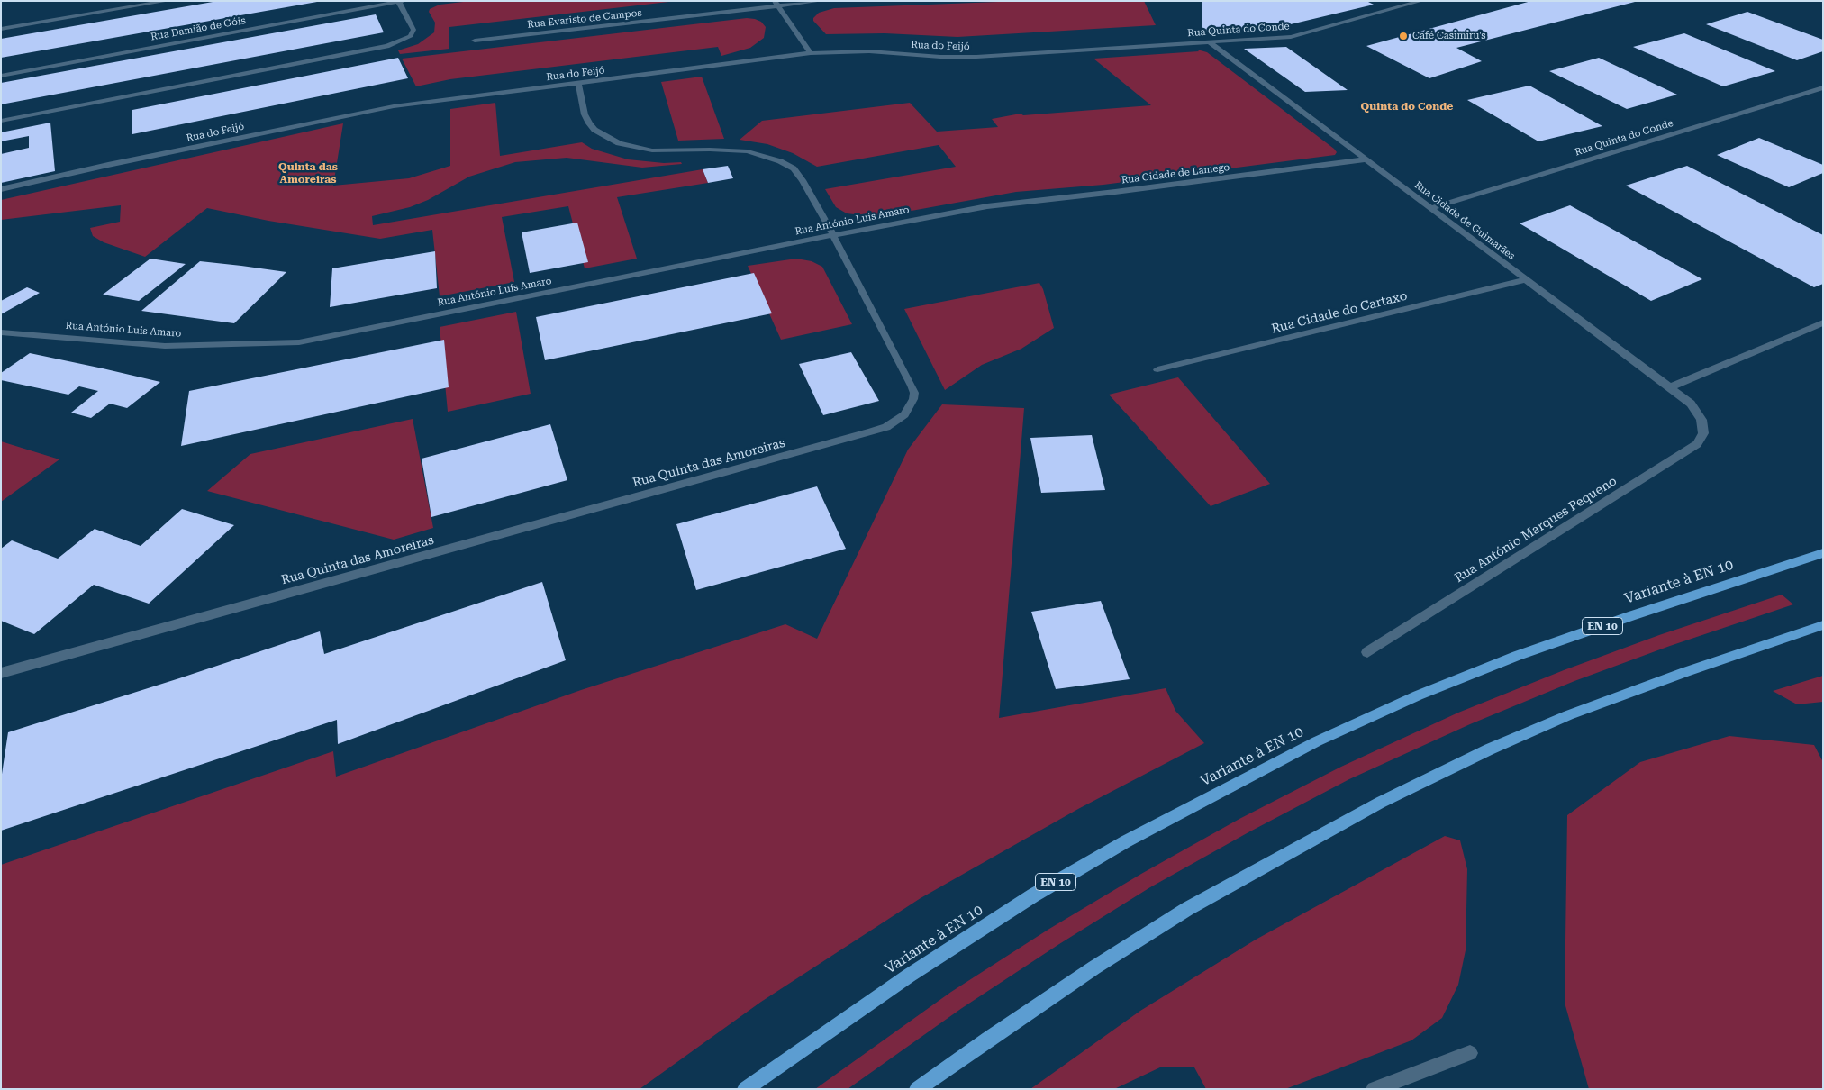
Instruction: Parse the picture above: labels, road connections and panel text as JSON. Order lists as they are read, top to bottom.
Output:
{
  "streets": {
    "main road": ["Variante à EN 10", "EN 10"],
    "street": [
      "Rua Evaristo de Campos",
      "Rua Damião de Góis",
      "Rua Quinta do Conde",
      "Rua do Feijó",
      "Rua Cidade de Lamego",
      "Rua António Luís Amaro",
      "Rua Cidade de Guimarães",
      "Rua Cidade do Cartaxo",
      "Rua Quinta das Amoreiras",
      "Rua António Marques Pequeno"
    ]
  },
  "crossings": [
    ["Rua Quinta do Conde", "Rua do Feijó"],
    ["Rua Quinta do Conde", "Rua Cidade de Guimarães"],
    ["Rua do Feijó", "Rua Quinta das Amoreiras"],
    ["Rua Cidade de Lamego", "Rua António Luís Amaro"],
    ["Rua Cidade de Lamego", "Rua Cidade de Guimarães"],
    ["Rua António Luís Amaro", "Rua Quinta das Amoreiras"],
    ["Rua Cidade de Guimarães", "Rua Cidade do Cartaxo"],
    ["Rua Cidade de Guimarães", "Rua António Marques Pequeno"]
  ],
  "districts": ["Quinta do Conde", "Quinta das Amoreiras"],
  "places": ["Café Casimiru's"]
}
